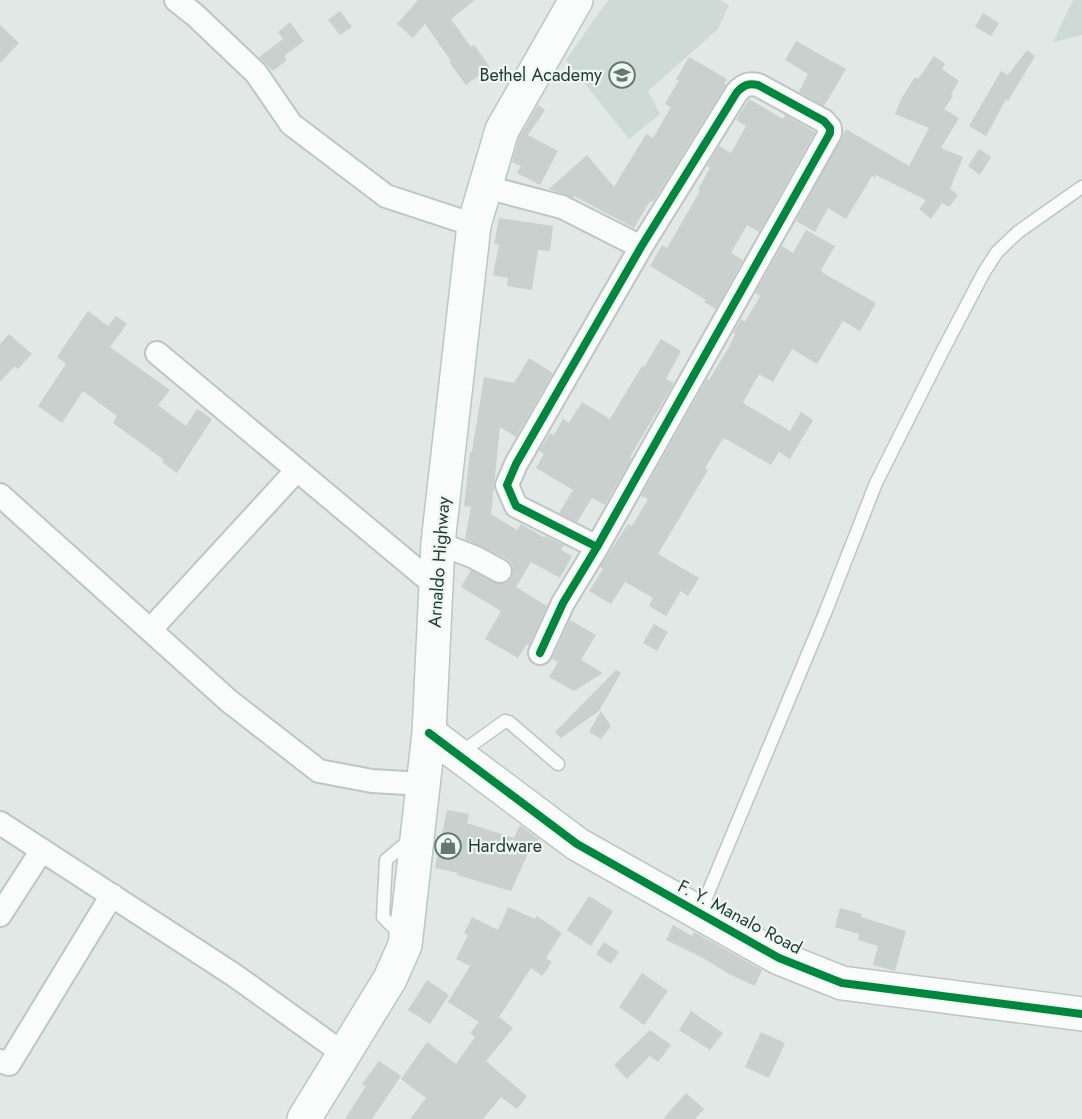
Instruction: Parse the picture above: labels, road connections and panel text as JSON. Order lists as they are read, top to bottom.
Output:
{
  "streets": {
    "main road": ["Arnaldo Highway", "F. Y. Manalo Road"]
  },
  "crossings": [
    ["Arnaldo Highway", "F. Y. Manalo Road"]
  ],
  "places": {
    "school or university": ["Bethel Academy"],
    "shop": ["Hardware"]
  }
}
